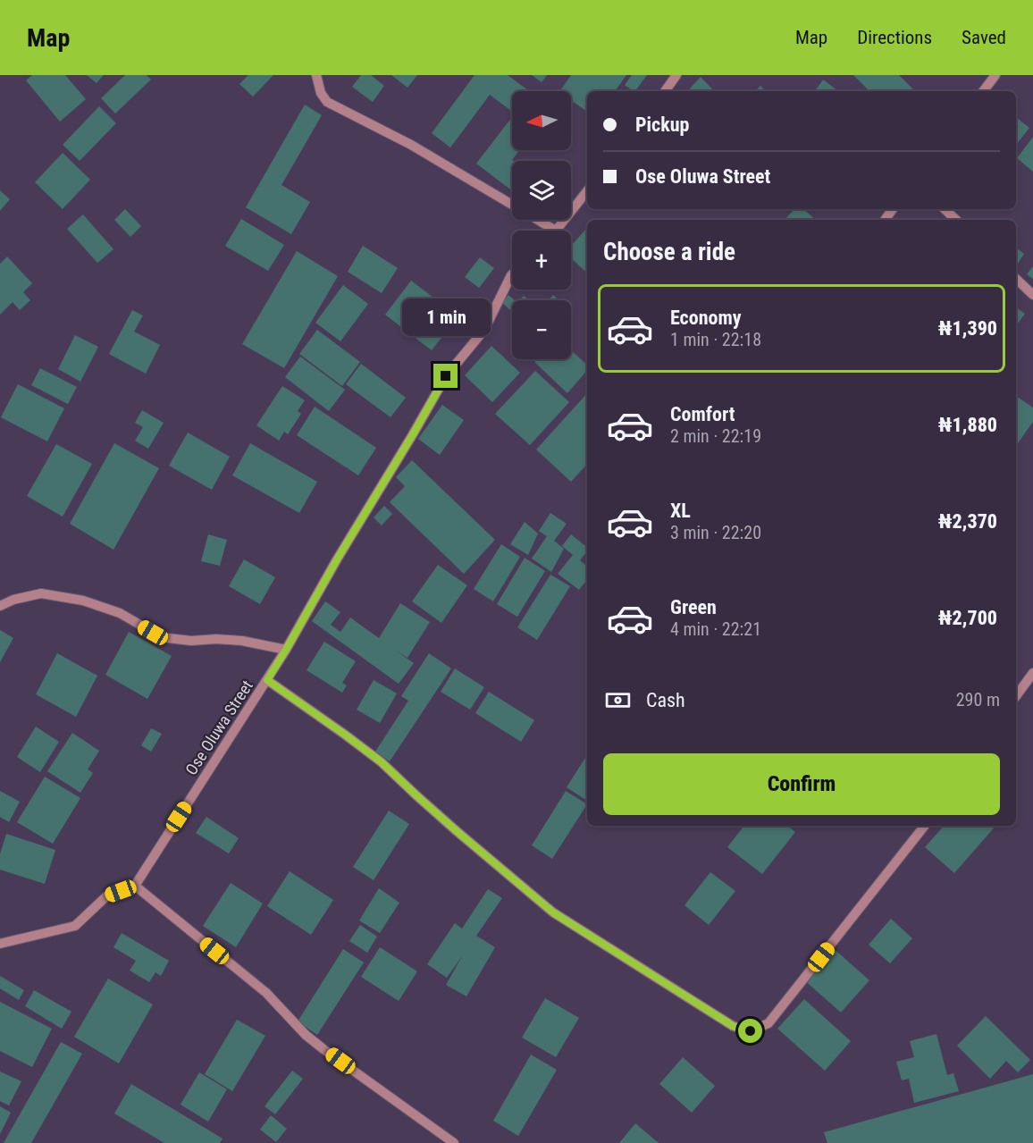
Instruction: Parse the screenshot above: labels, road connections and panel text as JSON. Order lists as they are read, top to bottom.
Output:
{
  "streets": {
    "street": ["Ose Oluwa Street"]
  },
  "north": "left",
  "page": {
    "header": "Map",
    "nav": ["Map", "Directions", "Saved"],
    "map_buttons": ["+", "−"],
    "banner": ["Pickup", "Ose Oluwa Street"],
    "heading": "Choose a ride",
    "list": [
      {
        "name": "Economy",
        "note": "1 min · 22:18",
        "value": "₦1,390"
      },
      {
        "name": "Comfort",
        "note": "2 min · 22:19",
        "value": "₦1,880"
      },
      {
        "name": "XL",
        "note": "3 min · 22:20",
        "value": "₦2,370"
      },
      {
        "name": "Green",
        "note": "4 min · 22:21",
        "value": "₦2,700"
      }
    ],
    "bubble": "1 min",
    "pay": ["Cash", "290 m"],
    "buttons": "Confirm"
  }
}
